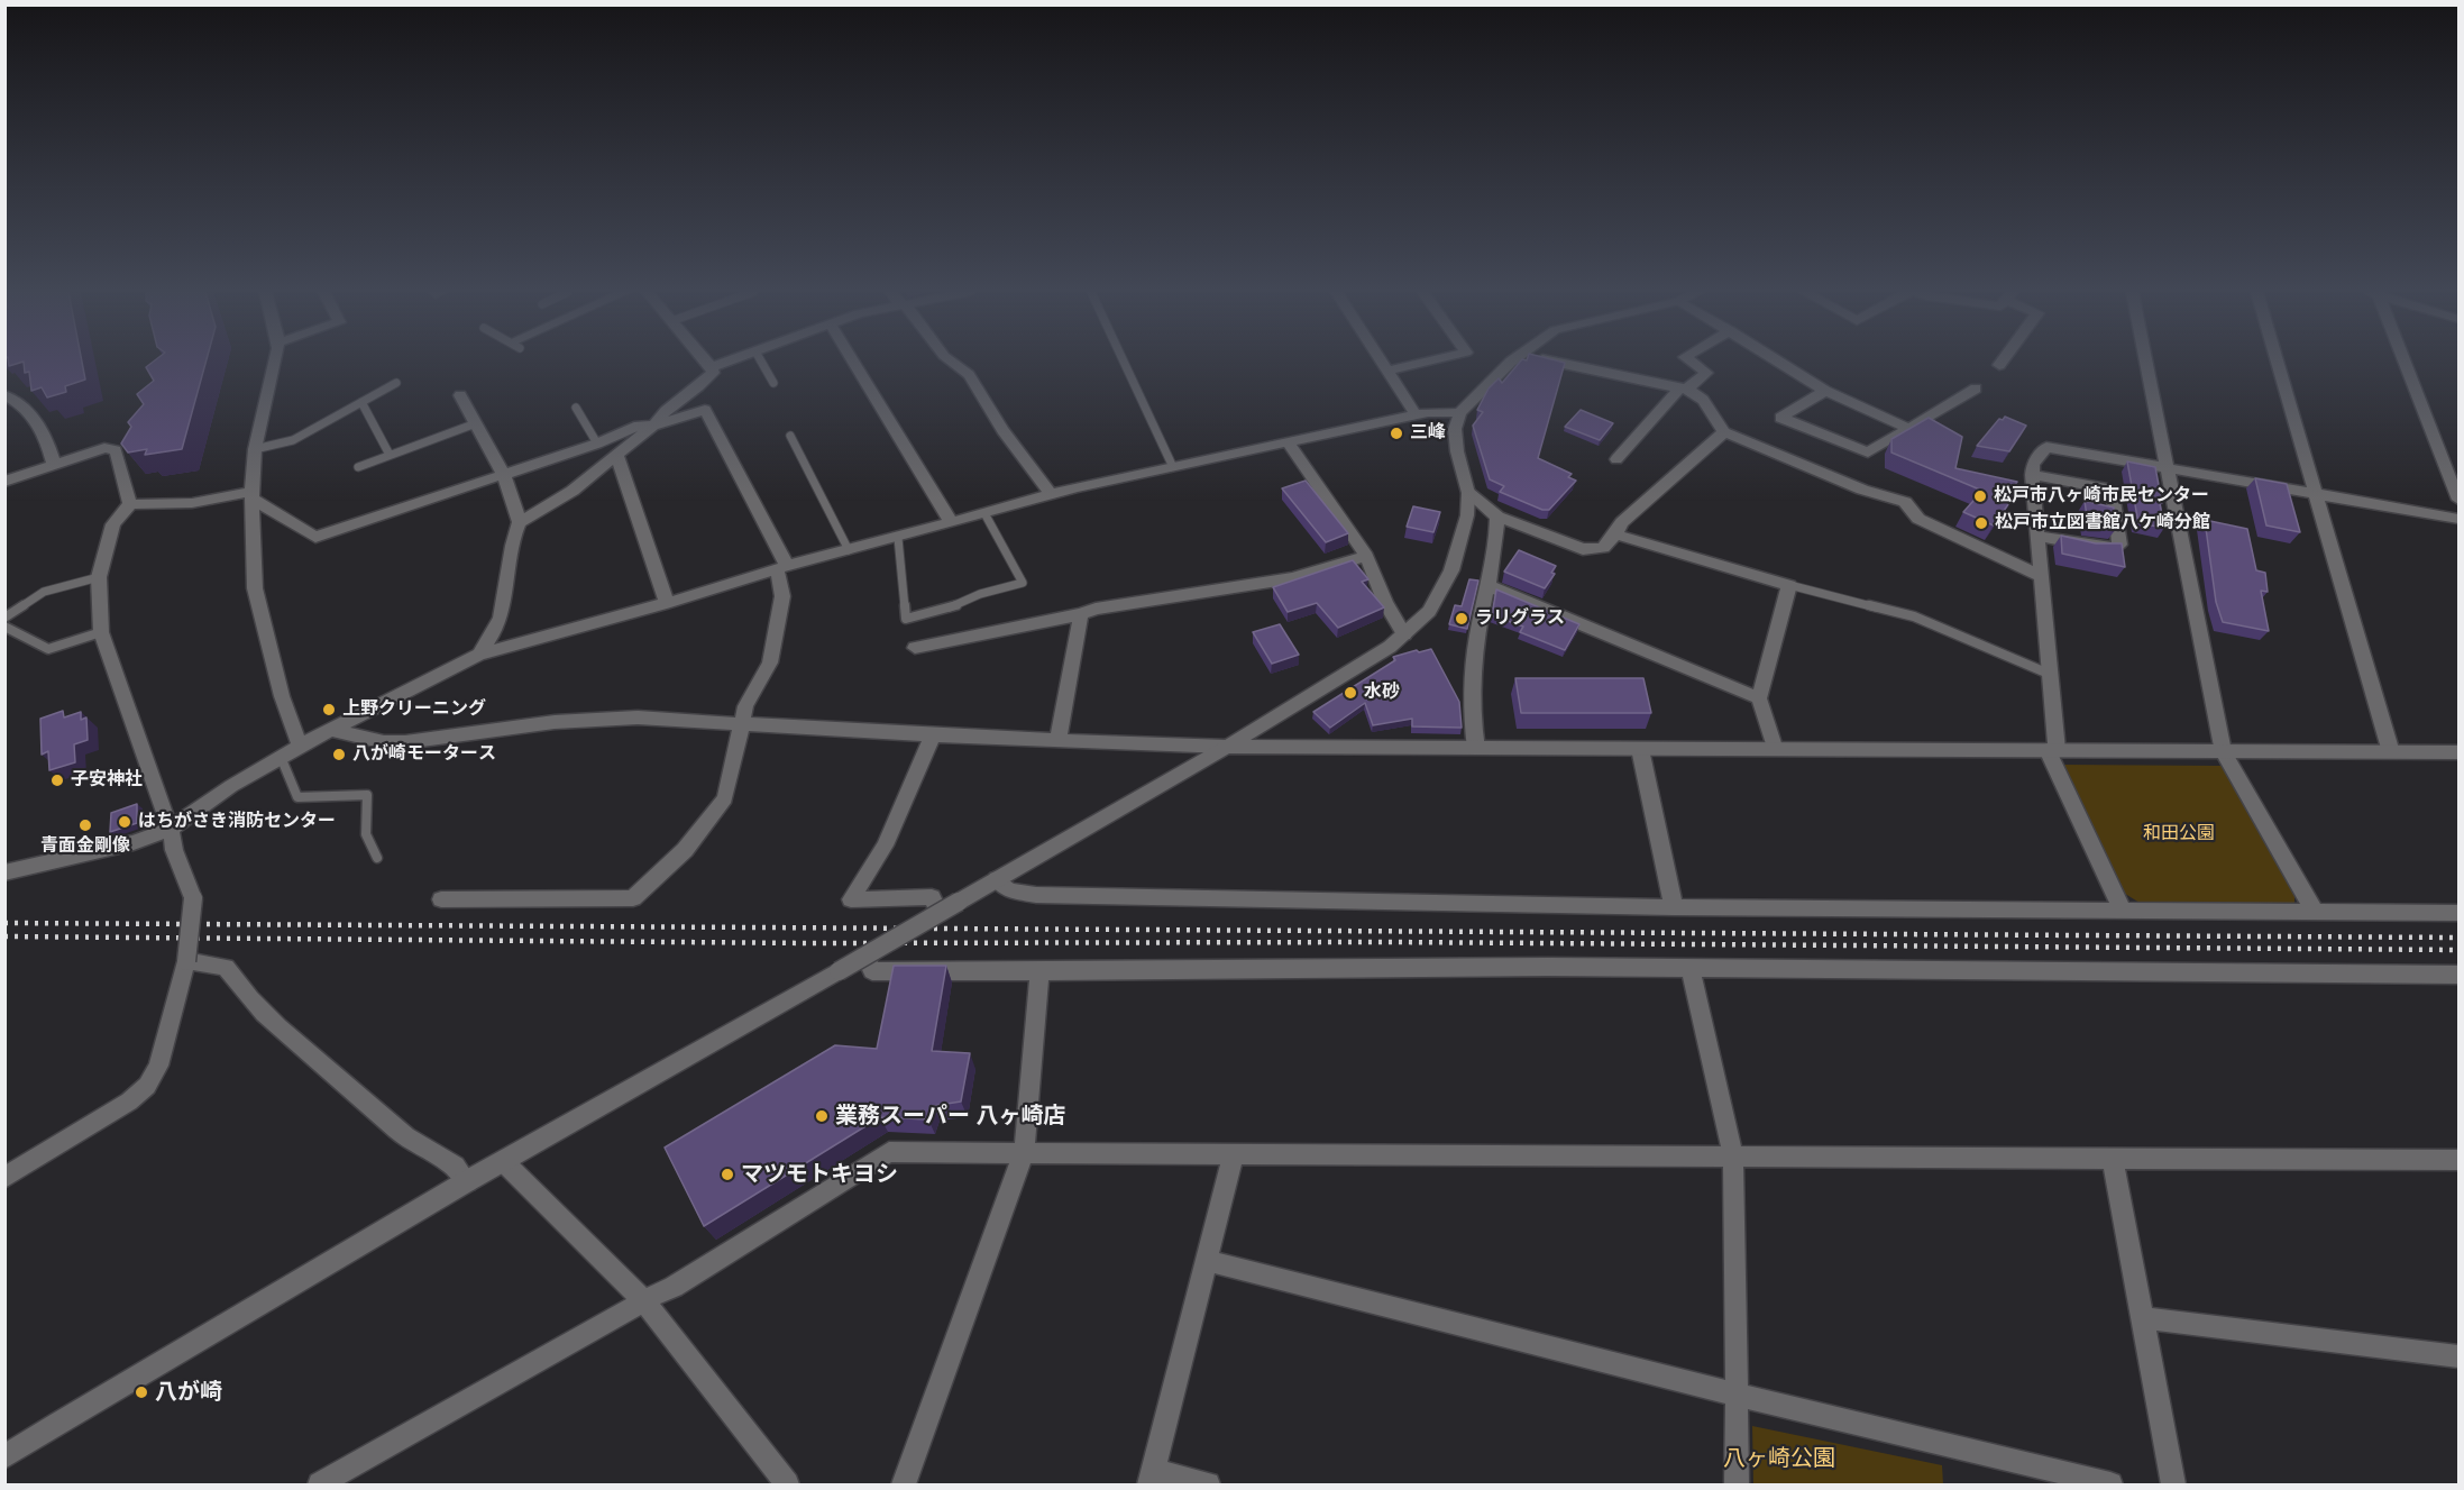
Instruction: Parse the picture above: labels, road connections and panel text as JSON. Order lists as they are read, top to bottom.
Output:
{
  "parks": ["和田公園", "八ヶ崎公園"],
  "places": [
    "三峰",
    "松戸市八ヶ崎市民センター",
    "松戸市立図書館八ケ崎分館",
    "ラリグラス",
    "水砂",
    "上野クリーニング",
    "八が崎モータース",
    "子安神社",
    "はちがさき消防センター",
    "青面金剛像",
    "業務スーパー 八ヶ崎店",
    "マツモトキヨシ",
    "八が崎"
  ]
}
